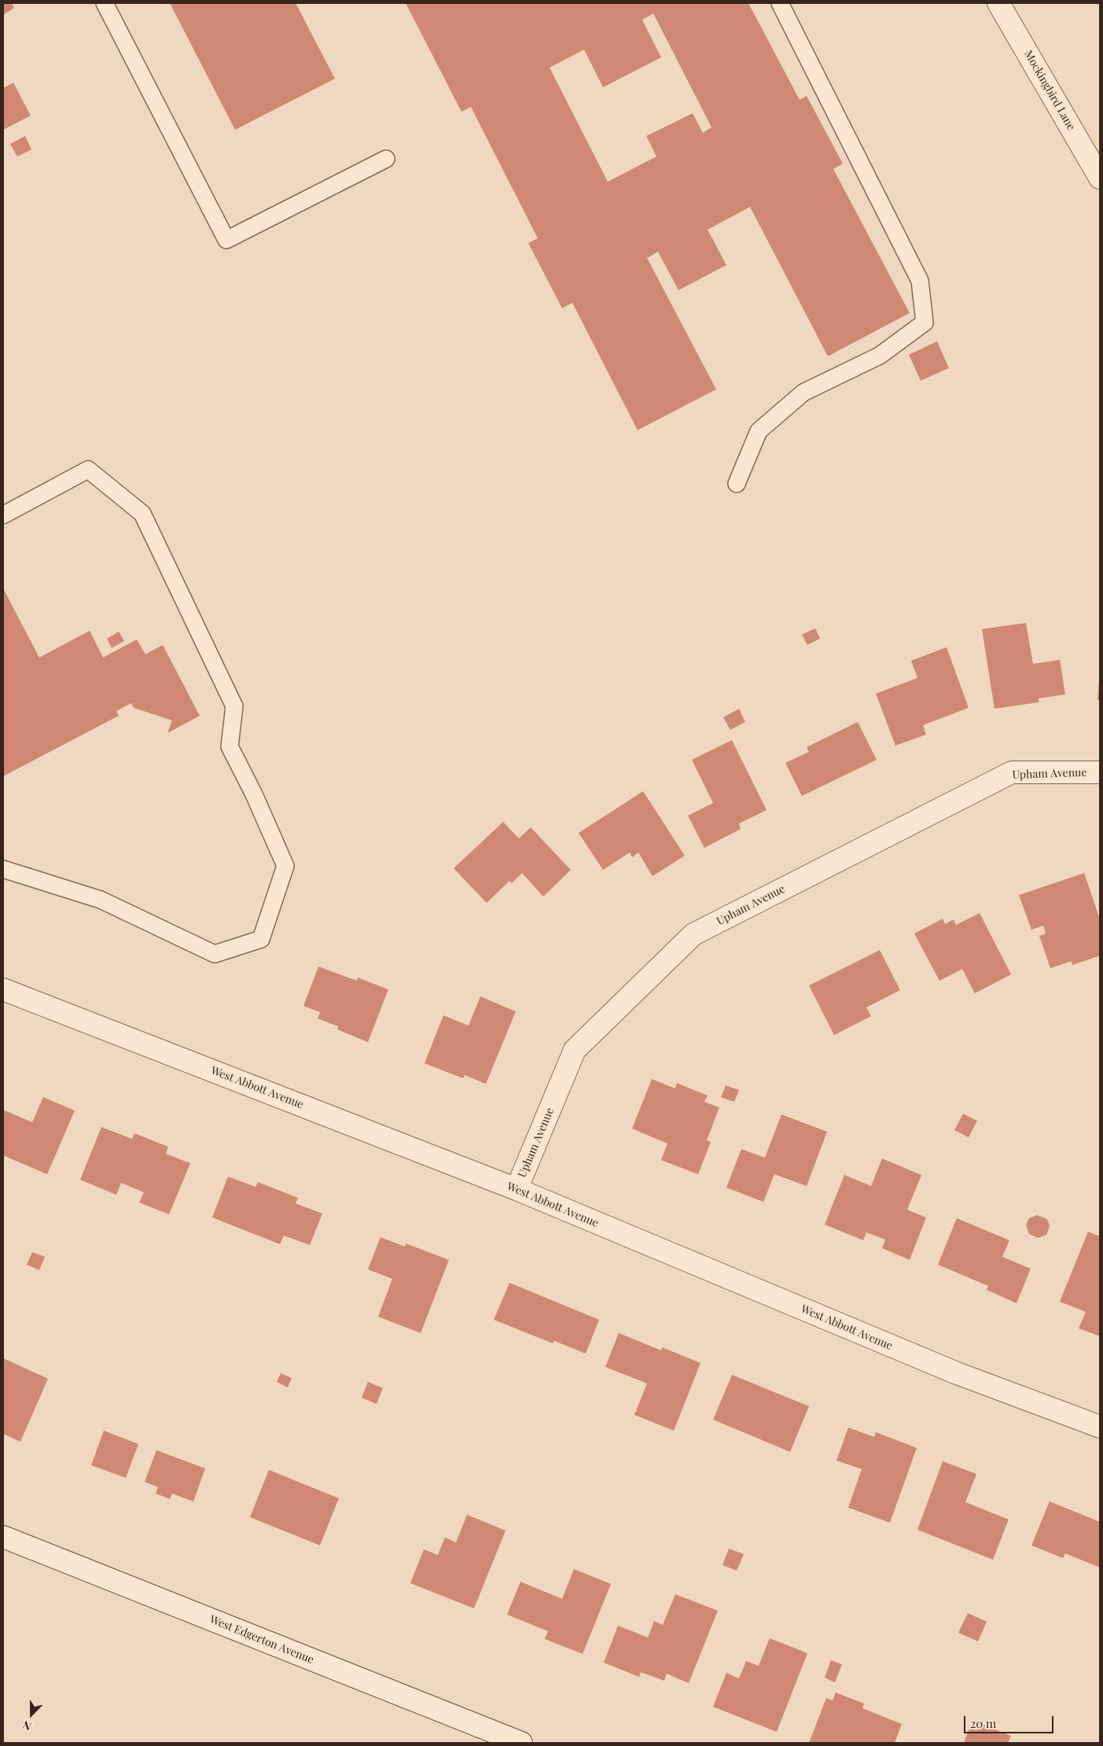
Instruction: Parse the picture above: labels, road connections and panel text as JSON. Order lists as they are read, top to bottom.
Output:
{
  "streets": {
    "street": [
      "Mockingbird Lane",
      "Upham Avenue",
      "West Abbott Avenue",
      "West Edgerton Avenue"
    ]
  },
  "crossings": [
    ["Upham Avenue", "West Abbott Avenue"]
  ],
  "scale_bar": "20 m",
  "north": "bottom"
}
